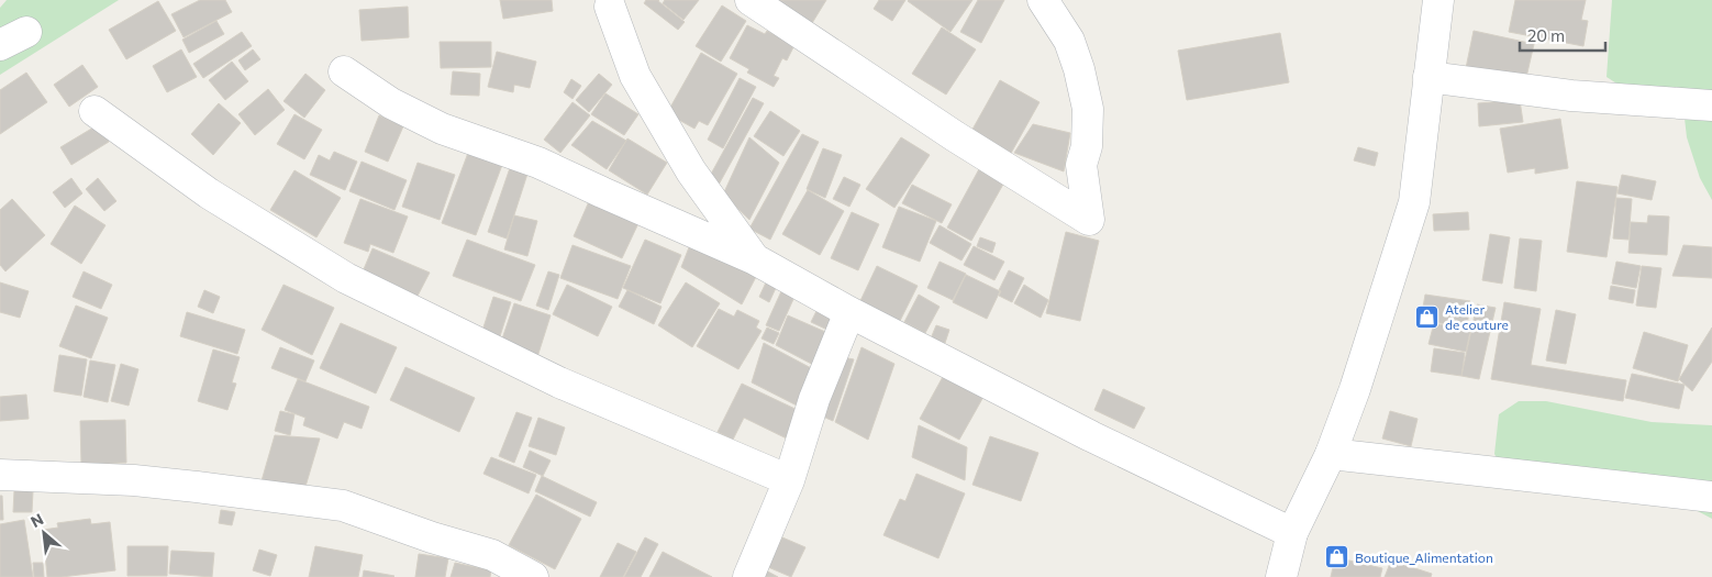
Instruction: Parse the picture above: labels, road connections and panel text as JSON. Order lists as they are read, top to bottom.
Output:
{
  "places": {
    "shop": ["Atelier de couture", "Boutique_Alimentation"]
  },
  "scale_bar": "20 m",
  "north": "top left"
}
